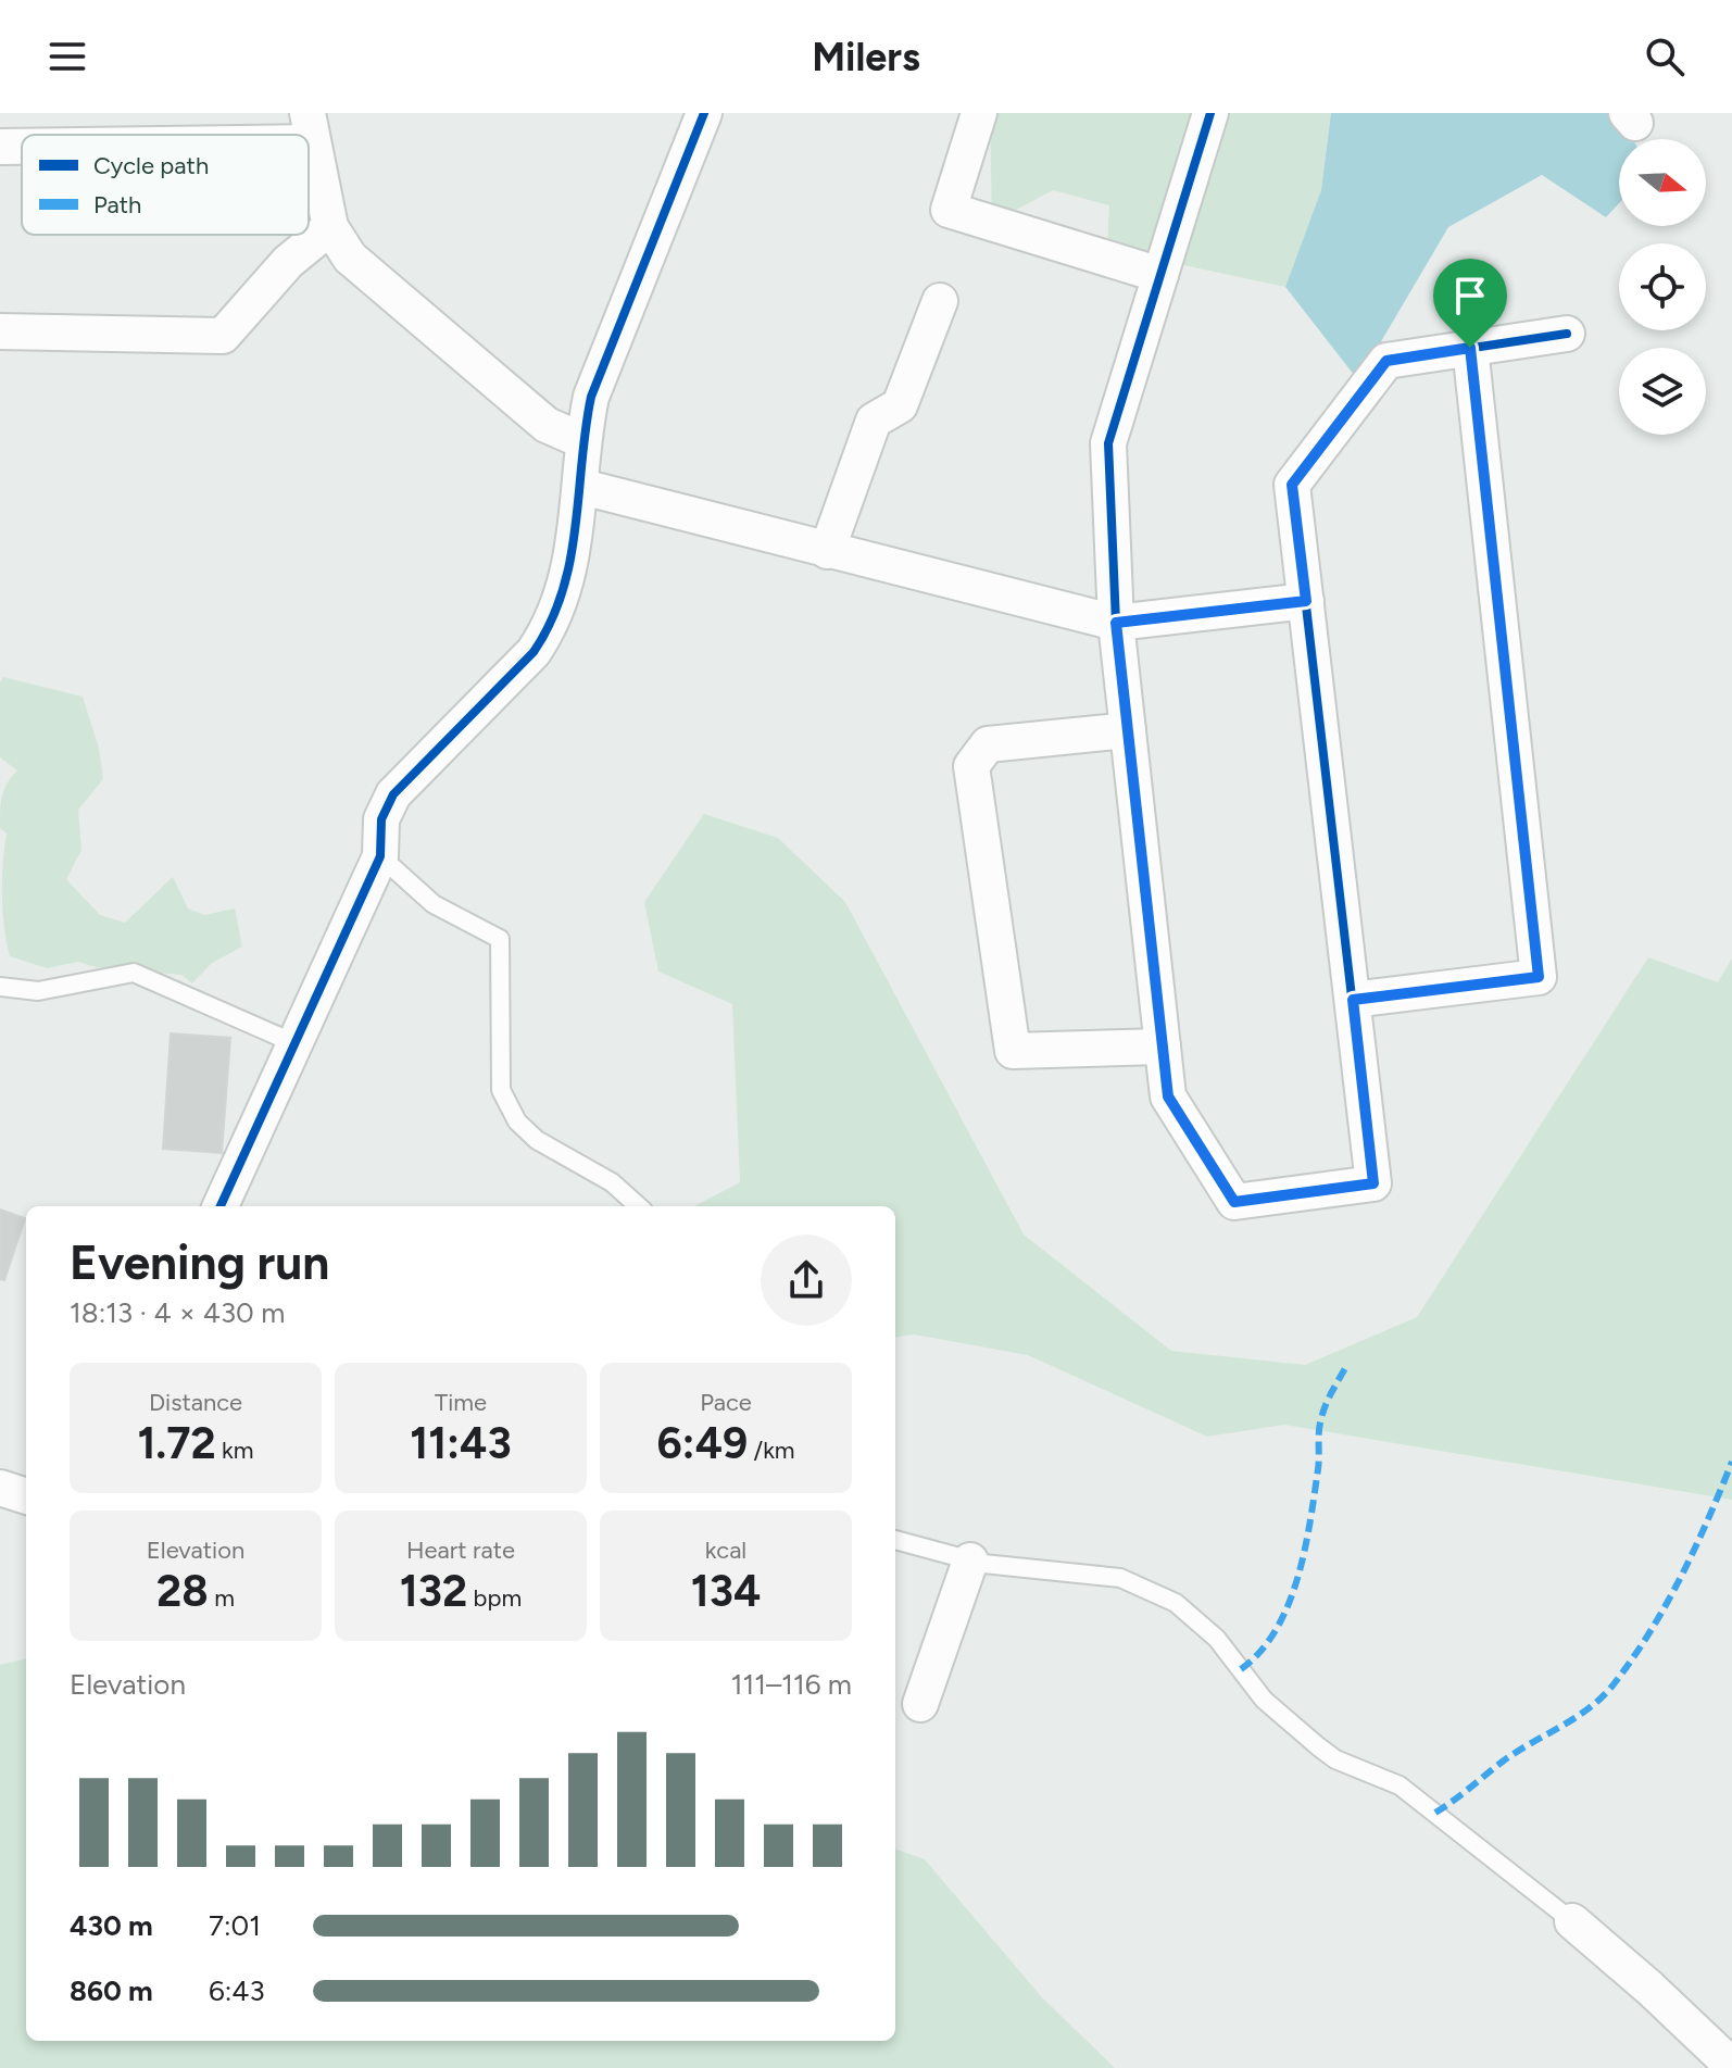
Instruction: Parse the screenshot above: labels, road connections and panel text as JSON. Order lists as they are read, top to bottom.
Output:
{
  "legend": ["Cycle path", "Path"],
  "north": "right",
  "page": {
    "header": "Milers",
    "heading": ["Evening run", "18:13 · 4 × 430 m"],
    "stats": [
      ["Distance", "1.72 km"],
      ["Time", "11:43"],
      ["Pace", "6:49 /km"],
      ["Elevation", "28 m"],
      ["Heart rate", "132 bpm"],
      ["kcal", "134"]
    ],
    "chart": ["Elevation", "111–116 m"],
    "list": [
      {
        "name": "430 m",
        "note": "7:01"
      },
      {
        "name": "860 m",
        "note": "6:43"
      }
    ]
  }
}
